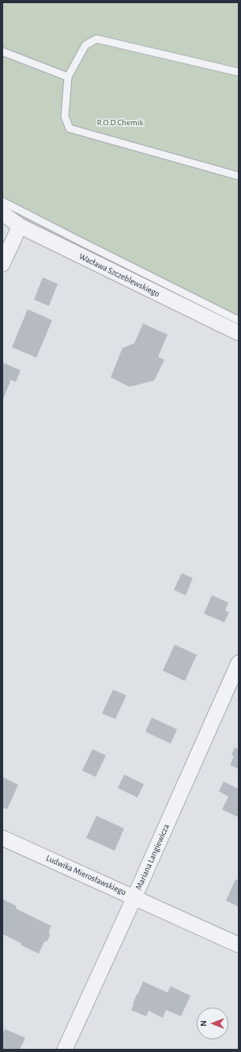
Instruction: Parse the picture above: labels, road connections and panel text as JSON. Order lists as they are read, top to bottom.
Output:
{
  "streets": {
    "street": ["Wacława Szczeblewskiego", "Mariana Langiewicza", "Ludwika Mierosławskiego"]
  },
  "crossings": [
    ["Mariana Langiewicza", "Ludwika Mierosławskiego"]
  ],
  "parks": ["R.O.D Chemik"],
  "north": "left"
}
